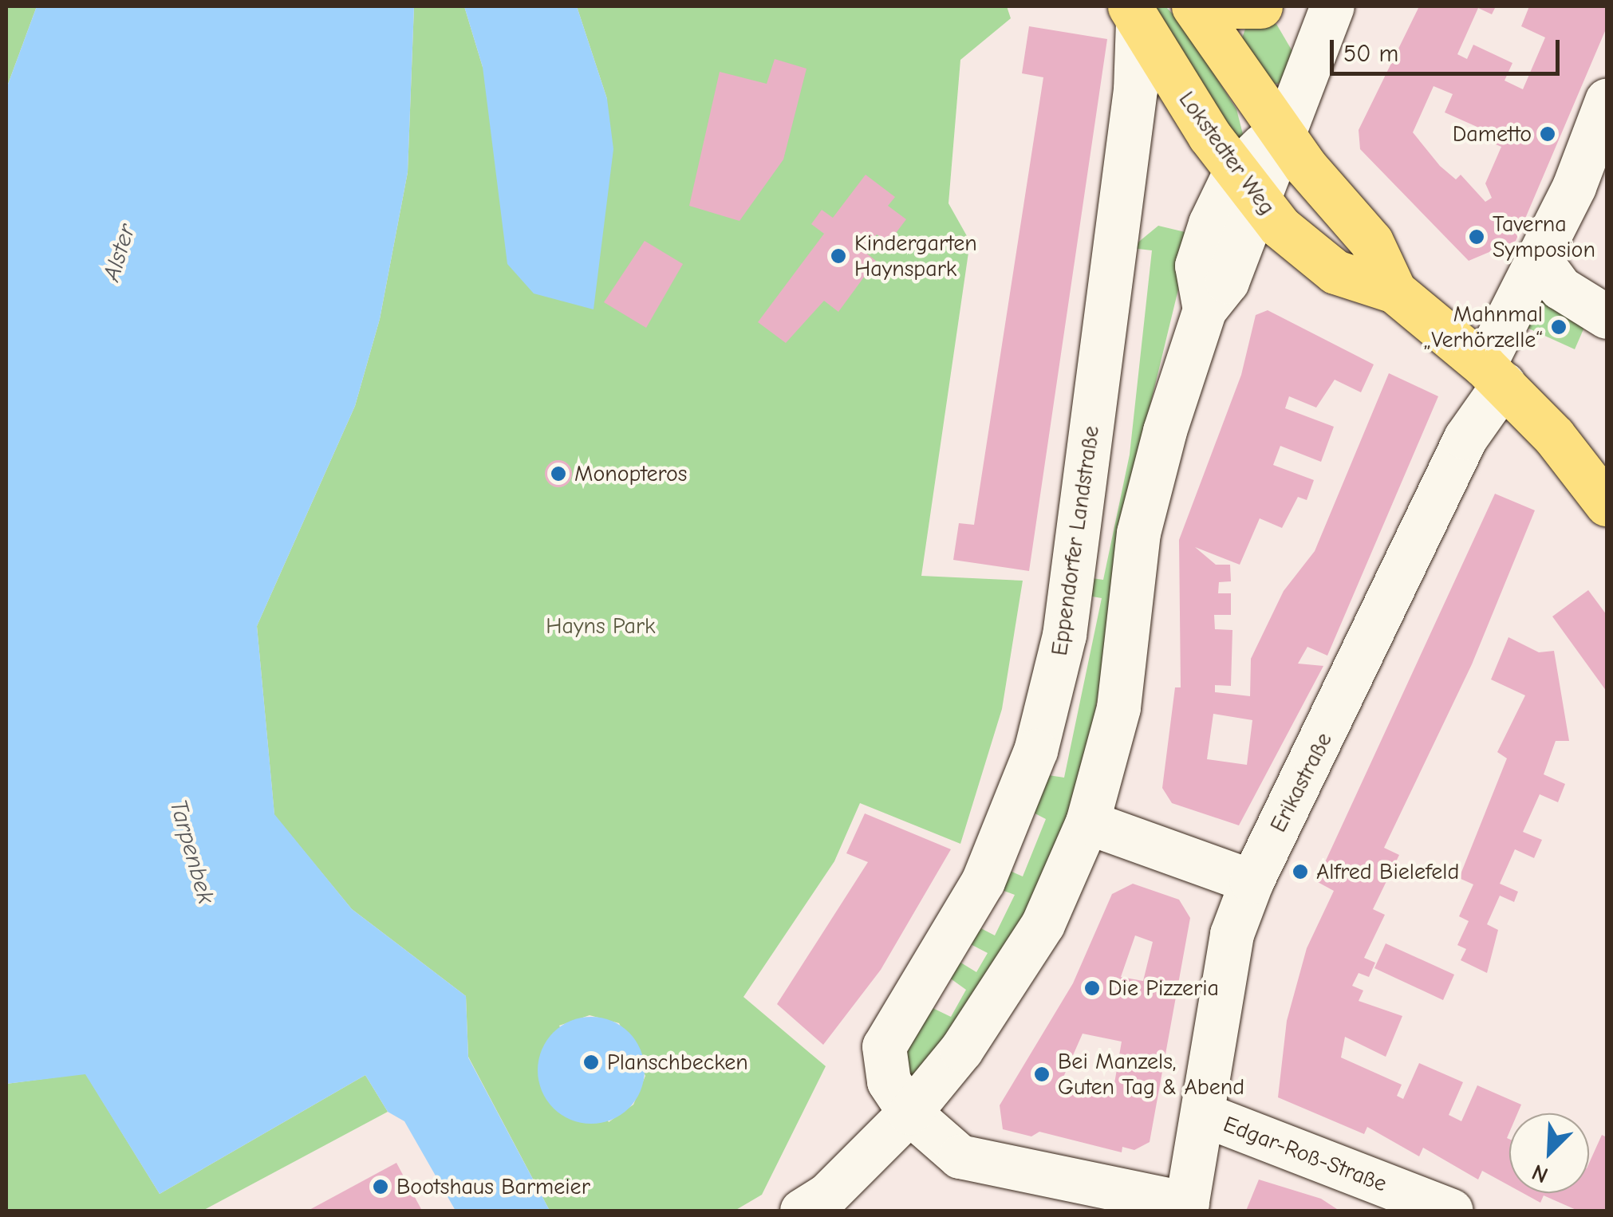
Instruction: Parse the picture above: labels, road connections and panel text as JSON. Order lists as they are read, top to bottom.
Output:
{
  "streets": {
    "main road": ["Lokstedter Weg"],
    "street": ["Eppendorfer Landstraße", "Erikastraße", "Edgar-Roß-Straße"]
  },
  "crossings": [
    ["Lokstedter Weg", "Eppendorfer Landstraße"],
    ["Lokstedter Weg", "Erikastraße"],
    ["Eppendorfer Landstraße", "Erikastraße"],
    ["Erikastraße", "Edgar-Roß-Straße"]
  ],
  "water": ["Alster", "Tarpenbek"],
  "parks": ["Hayns Park"],
  "places": [
    "Dametto",
    "Taverna Symposion",
    "Kindergarten Haynspark",
    "Mahnmal „Verhörzelle“",
    "Monopteros",
    "Alfred Bielefeld",
    "Die Pizzeria",
    "Planschbecken",
    "Bei Manzels, Guten Tag & Abend",
    "Bootshaus Barmeier"
  ],
  "scale_bar": "50 m",
  "north": "bottom left"
}
